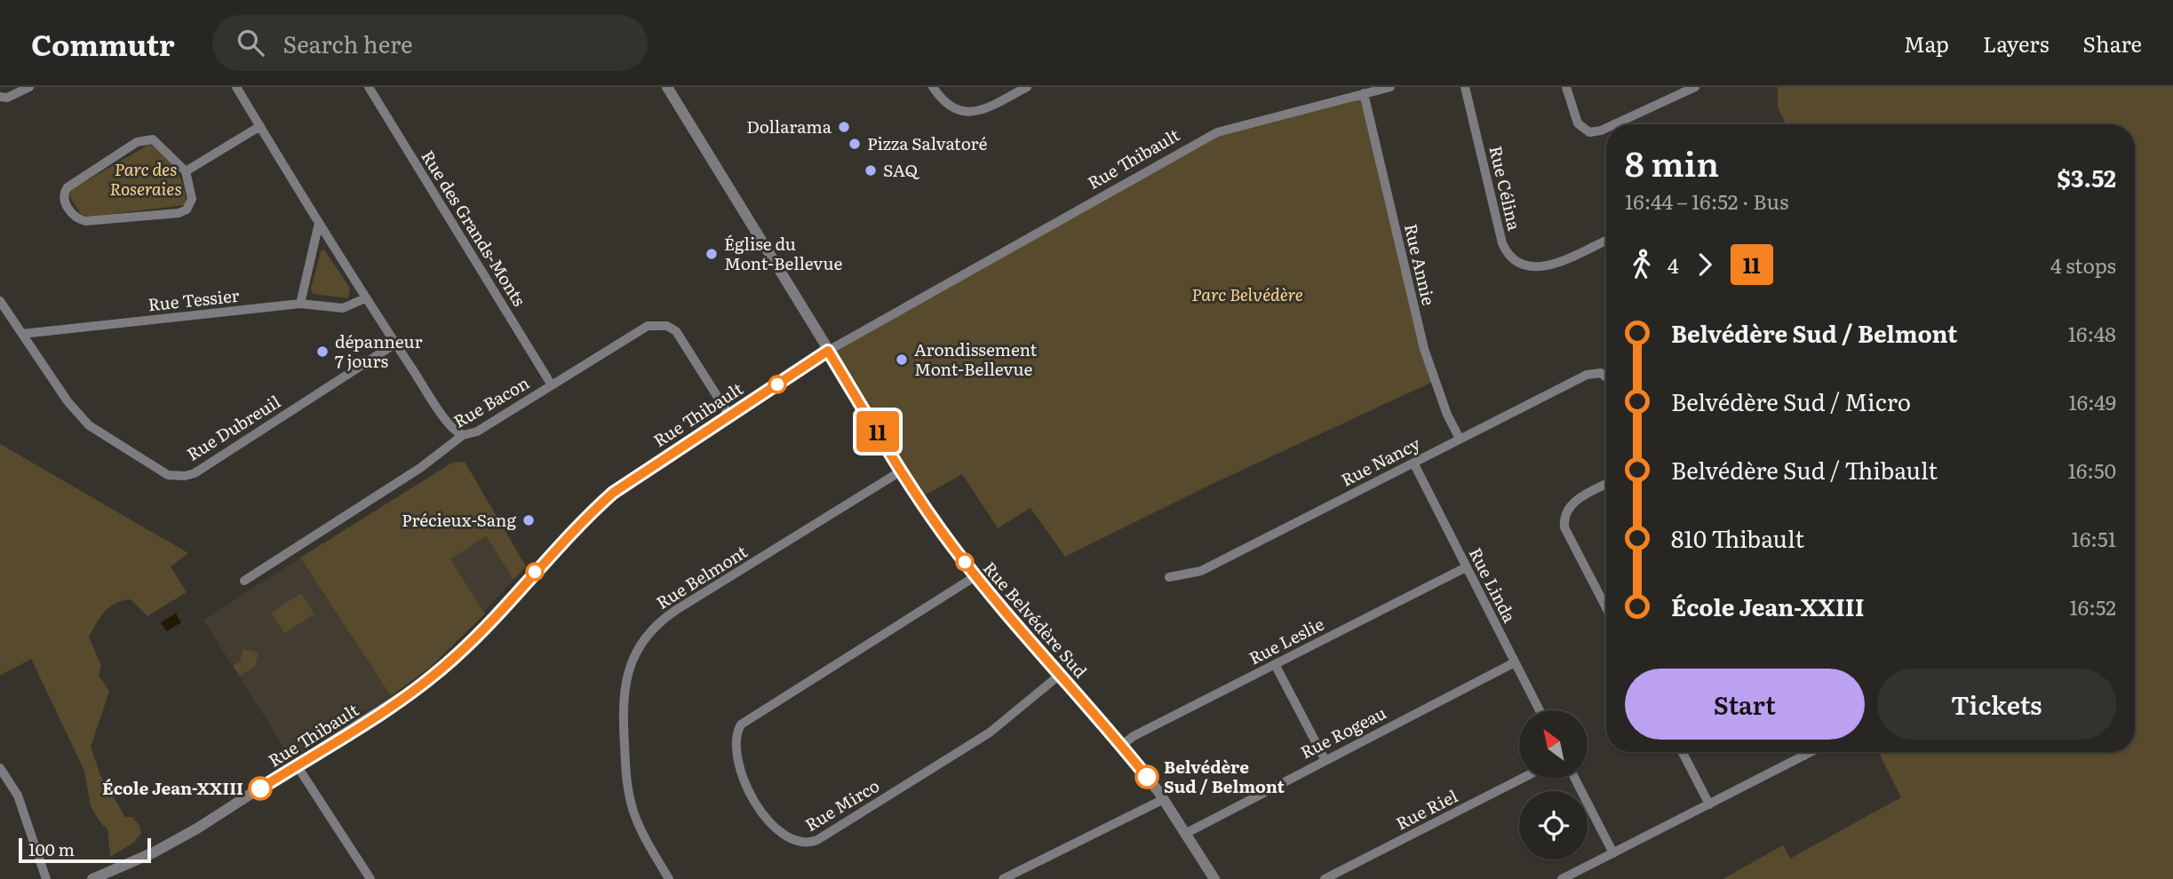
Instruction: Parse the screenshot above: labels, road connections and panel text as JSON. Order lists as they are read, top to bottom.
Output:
{
  "streets": {
    "street": [
      "Rue Thibault",
      "Rue Célina",
      "Rue des Grands-Monts",
      "Rue Annie",
      "Rue Tessier",
      "Rue Bacon",
      "Rue Dubreuil",
      "Rue Nancy",
      "Rue Belmont",
      "Rue Linda",
      "Rue Belvédère Sud",
      "Rue Leslie",
      "Rue Rogeau",
      "Rue Mirco",
      "Rue Riel"
    ]
  },
  "crossings": [
    ["Rue Thibault", "Rue Annie"],
    ["Rue Thibault", "Rue Bacon"],
    ["Rue Thibault", "Rue Belvédère Sud"],
    ["Rue des Grands-Monts", "Rue Bacon"],
    ["Rue Annie", "Rue Nancy"],
    ["Rue Tessier", "Rue Dubreuil"],
    ["Rue Nancy", "Rue Linda"],
    ["Rue Belmont", "Rue Belvédère Sud"],
    ["Rue Linda", "Rue Leslie"],
    ["Rue Linda", "Rue Rogeau"],
    ["Rue Belvédère Sud", "Rue Leslie"],
    ["Rue Belvédère Sud", "Rue Rogeau"],
    ["Rue Belvédère Sud", "Rue Mirco"]
  ],
  "parks": ["Parc des Roseraies", "Parc Belvédère"],
  "places": [
    "Dollarama",
    "Pizza Salvatoré",
    "SAQ",
    "Église du Mont-Bellevue",
    "dépanneur 7 jours",
    "Arondissement Mont-Bellevue",
    "Précieux-Sang",
    "Belvédère Sud / Belmont",
    "École Jean-XXIII"
  ],
  "lines": ["bus line 11"],
  "scale_bar": "100 m",
  "north": "top left",
  "page": {
    "header": "Commutr",
    "search": "Search here",
    "nav": ["Map", "Layers", "Share"],
    "on_map": "11",
    "heading": ["8 min", "16:44 – 16:52 · Bus", "$3.52"],
    "legs": ["4", "11", "4 stops"],
    "list": [
      {
        "name": "Belvédère Sud / Belmont",
        "value": "16:48"
      },
      {
        "name": "Belvédère Sud / Micro",
        "value": "16:49"
      },
      {
        "name": "Belvédère Sud / Thibault",
        "value": "16:50"
      },
      {
        "name": "810 Thibault",
        "value": "16:51"
      },
      {
        "name": "École Jean-XXIII",
        "value": "16:52"
      }
    ],
    "buttons": ["Start", "Tickets"],
    "scale": "100 m"
  }
}
